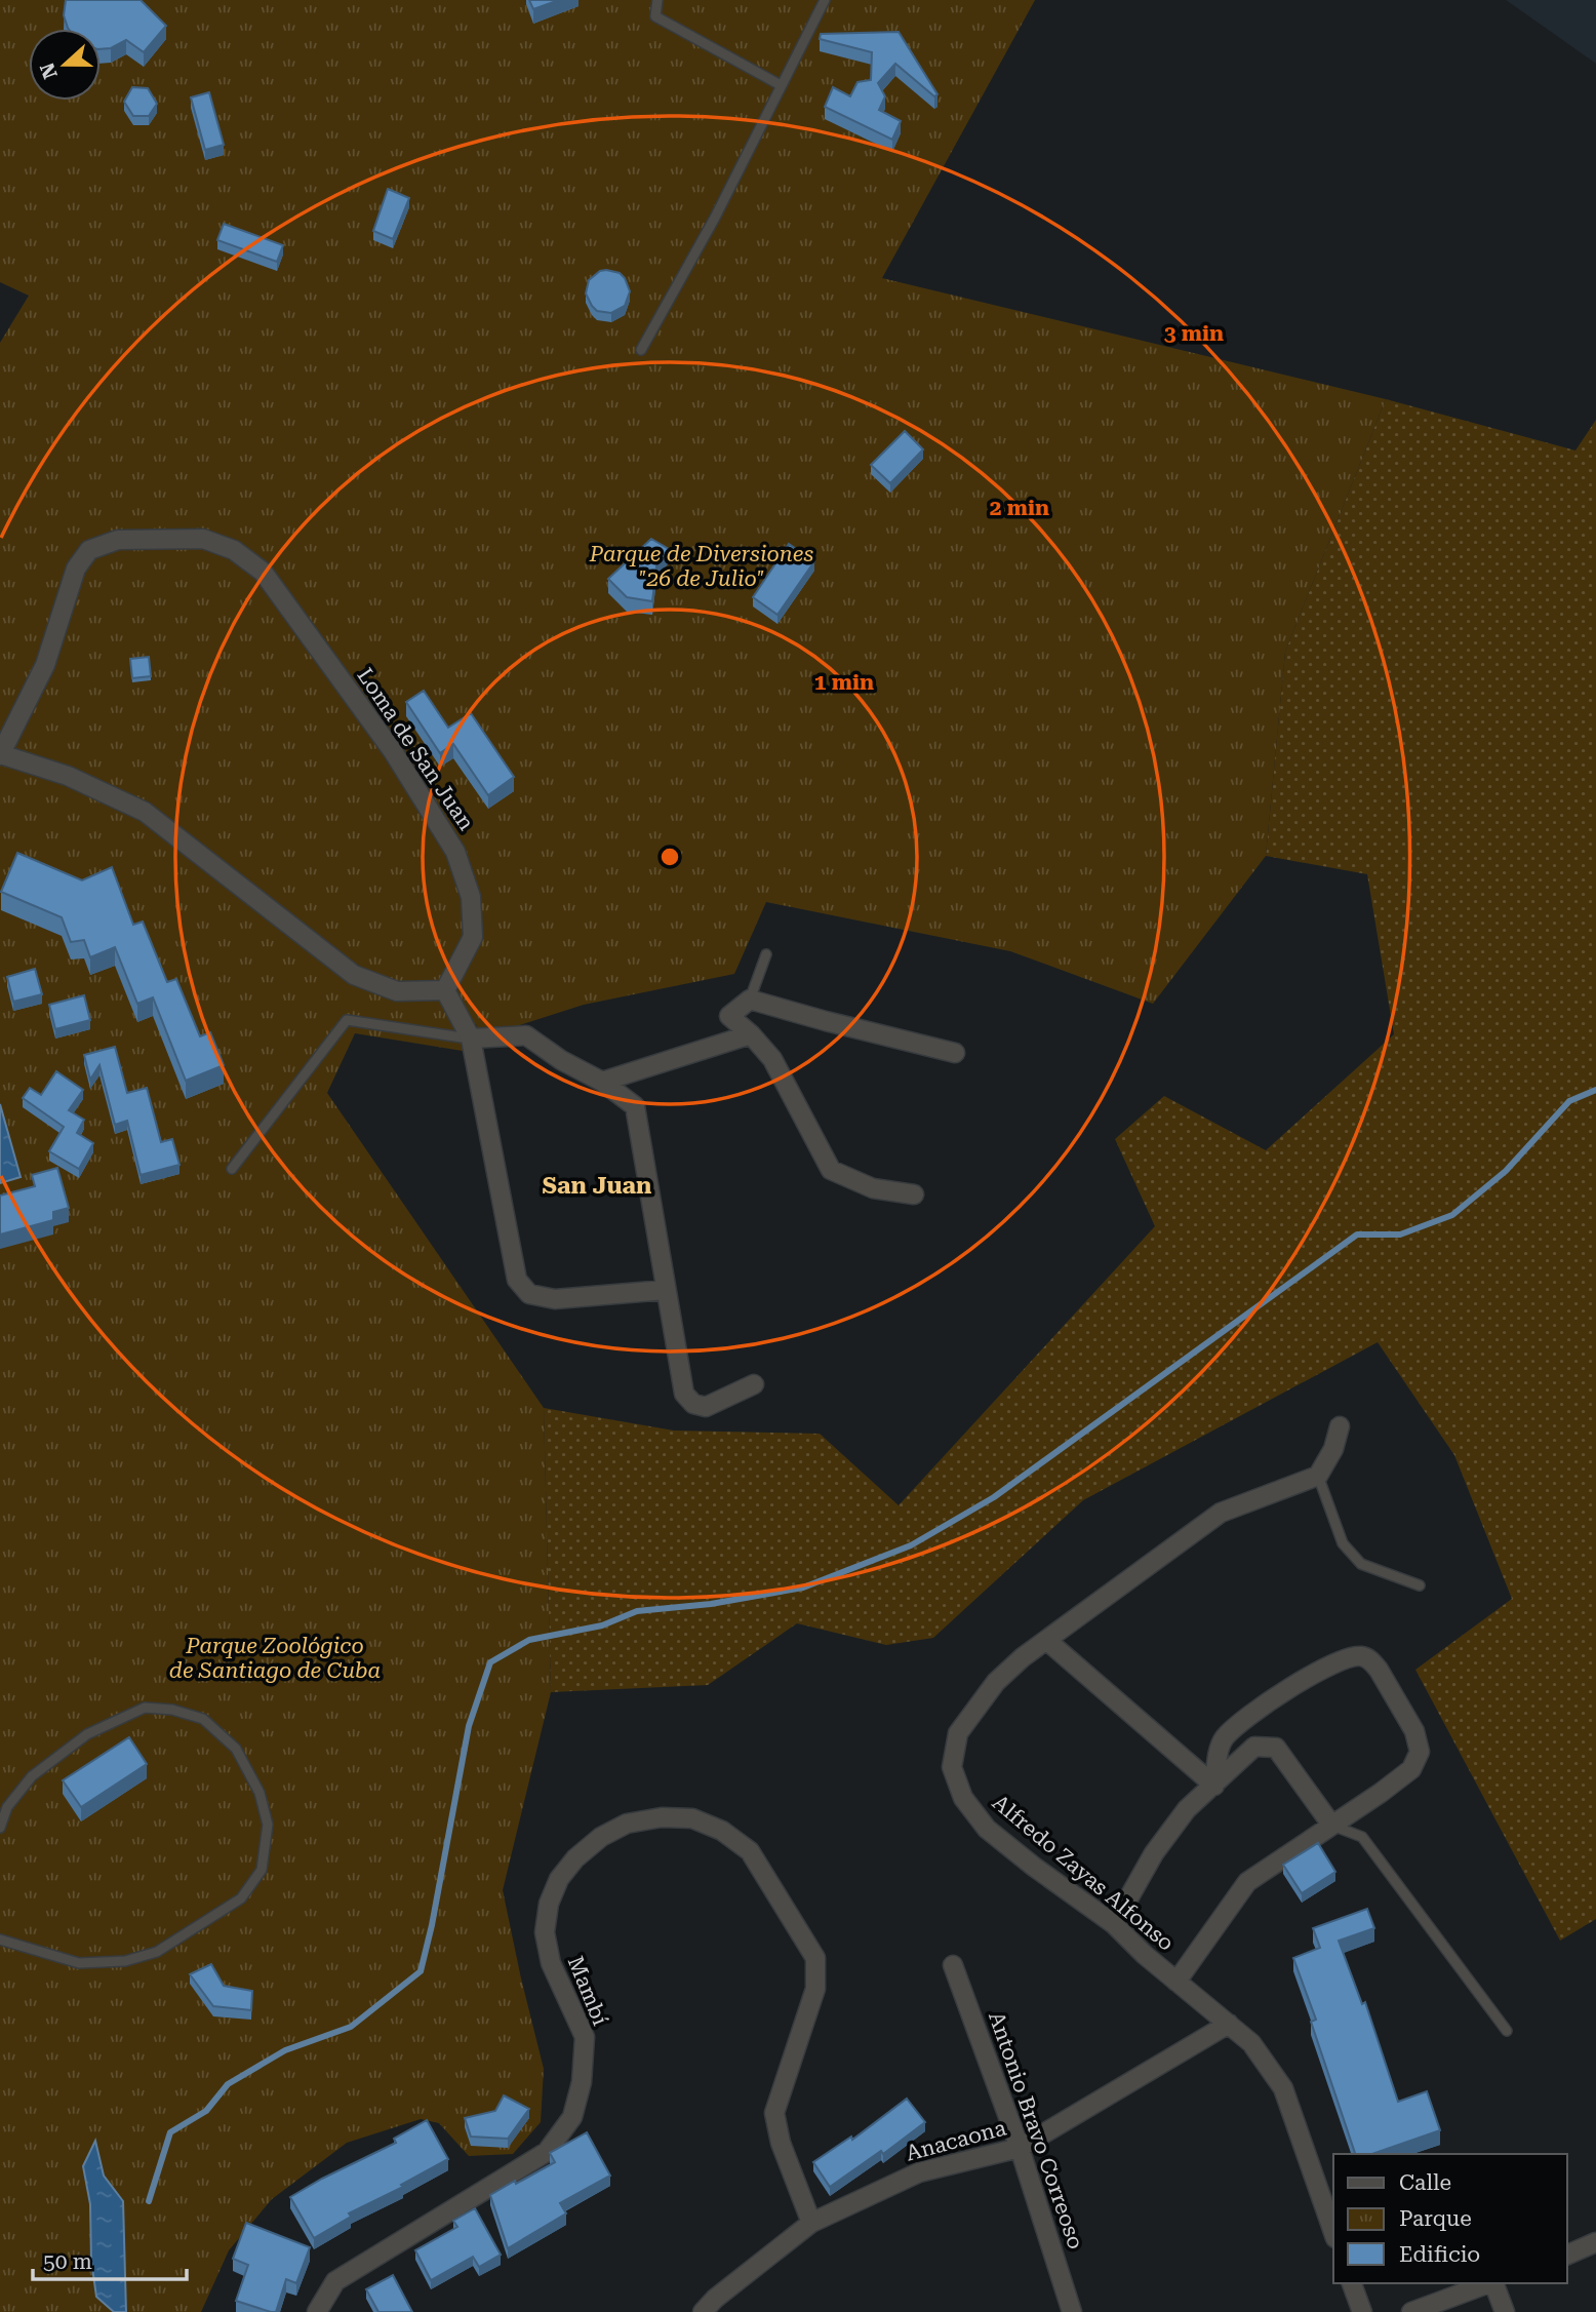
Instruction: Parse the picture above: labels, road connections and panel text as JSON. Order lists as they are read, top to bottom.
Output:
{
  "streets": {
    "street": [
      "Loma de San Juan",
      "Alfredo Zayas Alfonso",
      "Mambí",
      "Antonio Bravo Correoso",
      "Anacaona"
    ]
  },
  "crossings": [
    ["Alfredo Zayas Alfonso", "Anacaona"],
    ["Mambí", "Anacaona"],
    ["Antonio Bravo Correoso", "Anacaona"]
  ],
  "districts": ["San Juan"],
  "parks": ["Parque de Diversiones \"26 de Julio\"", "Parque Zoológico de Santiago de Cuba"],
  "legend": ["Calle", "Parque", "Edificio"],
  "scale_bar": "50 m",
  "north": "left",
  "rings": ["3 min", "2 min", "1 min"]
}
